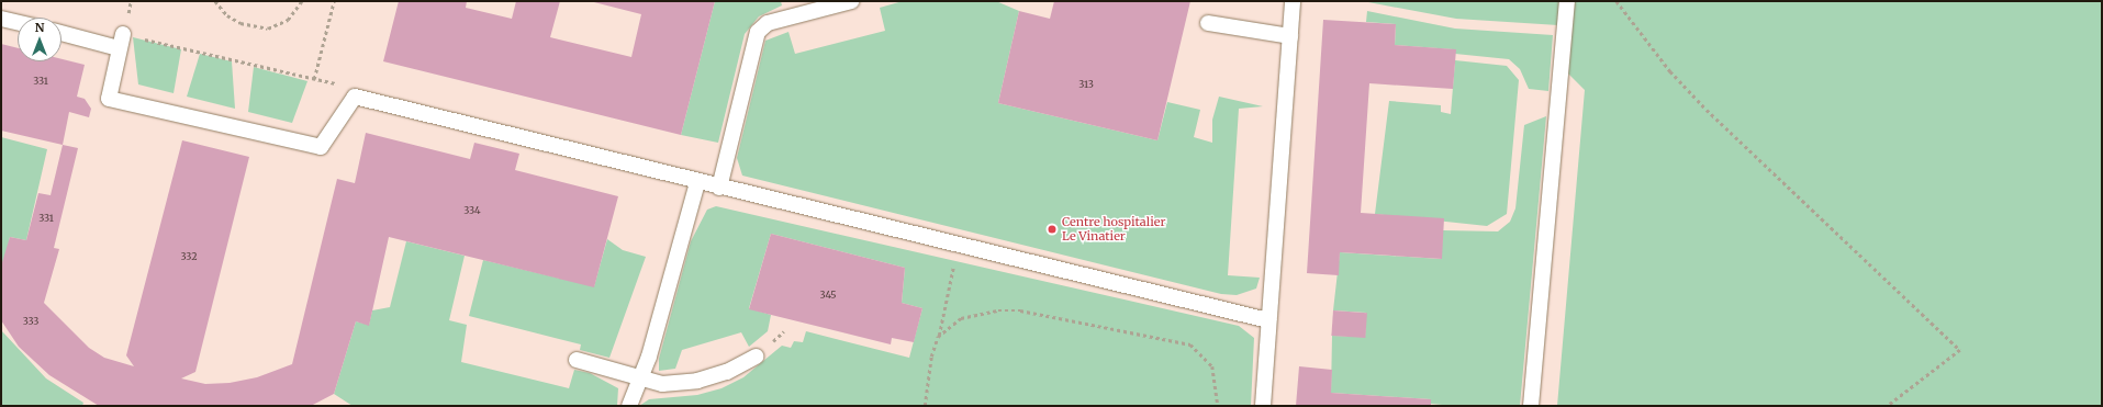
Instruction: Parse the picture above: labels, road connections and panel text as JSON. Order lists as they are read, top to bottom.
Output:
{
  "places": ["Centre hospitalier Le Vinatier"],
  "house_numbers": [
    "331",
    "313",
    "334",
    "331",
    "332",
    "345",
    "333"
  ],
  "north": "top"
}
